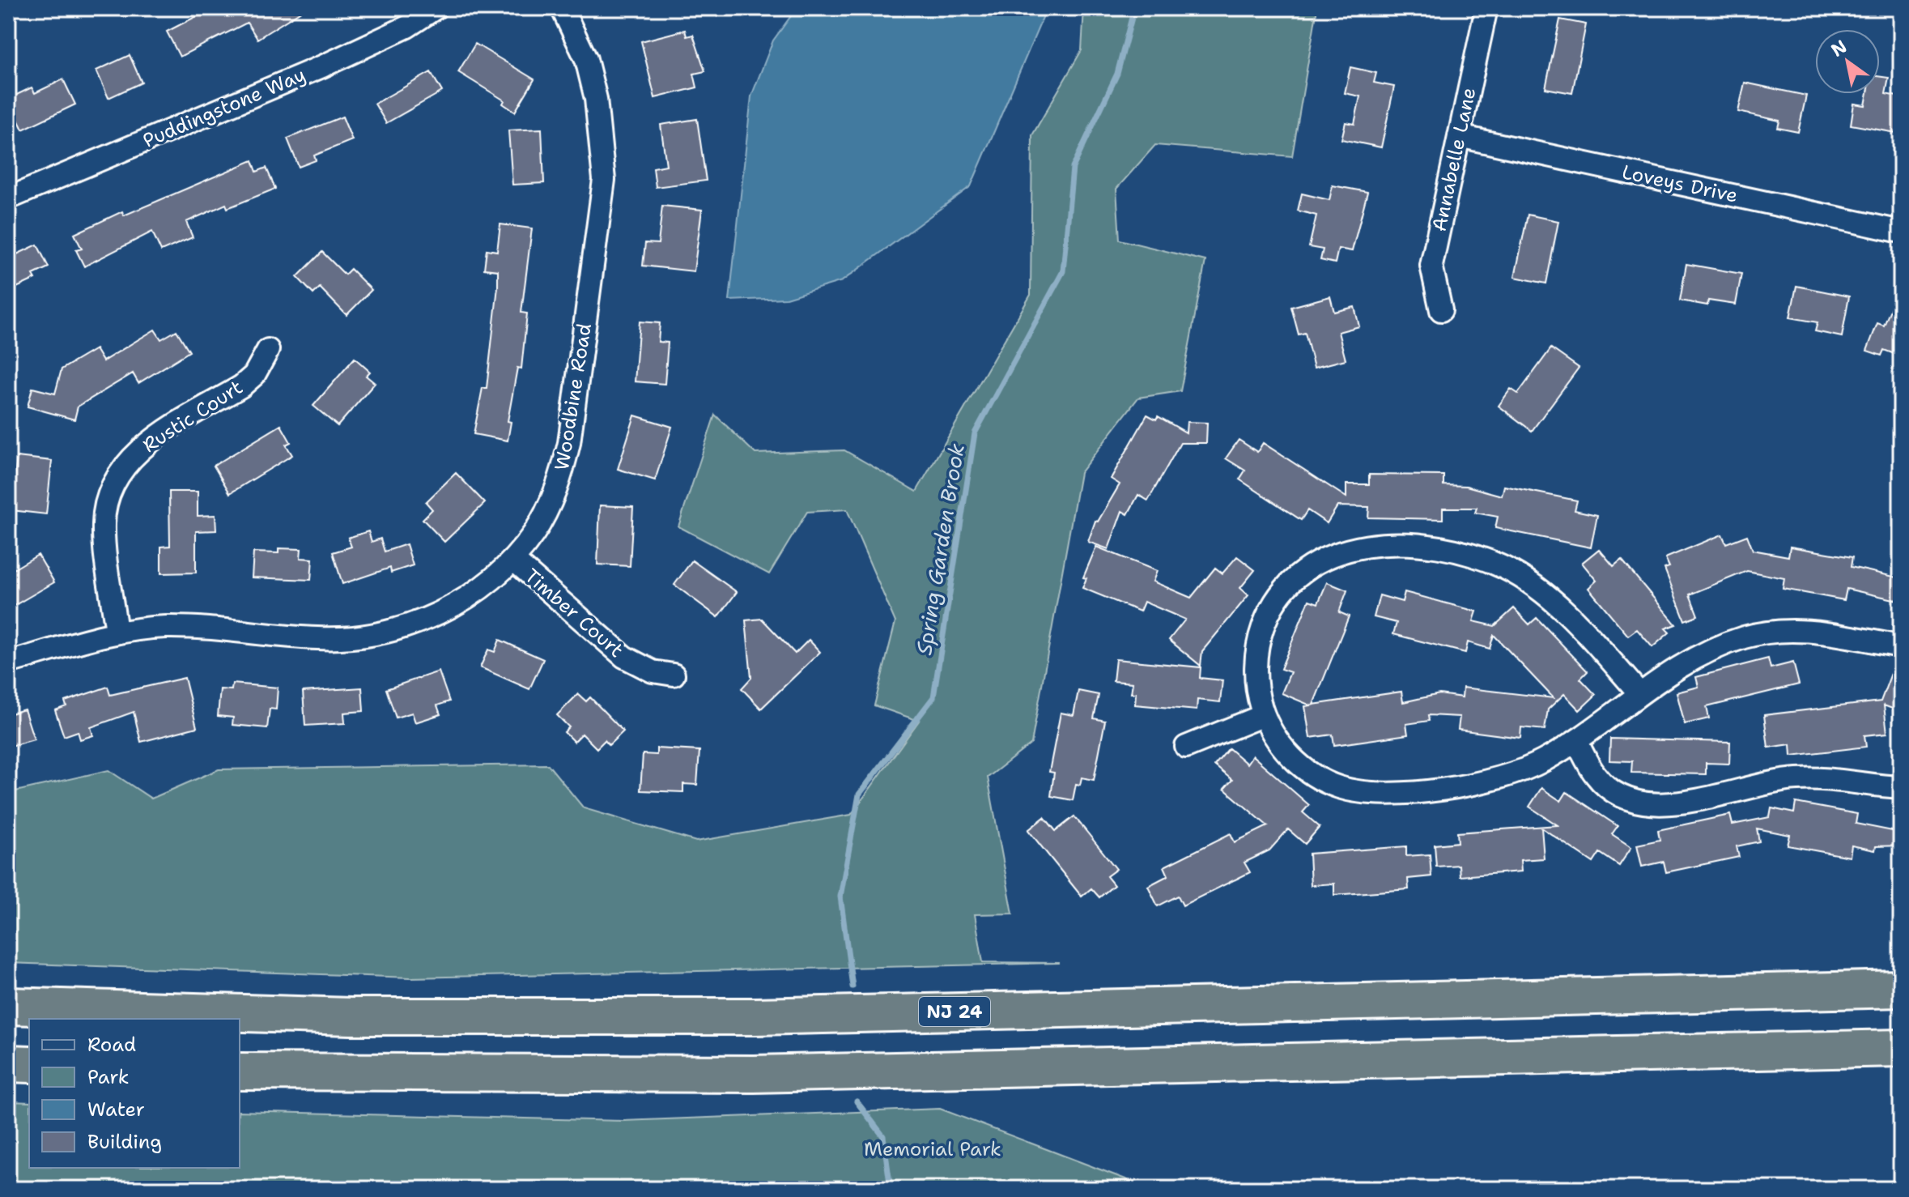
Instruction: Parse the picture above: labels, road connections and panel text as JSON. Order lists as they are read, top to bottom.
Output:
{
  "streets": {
    "highway": ["NJ 24"],
    "street": [
      "Puddingstone Way",
      "Annabelle Lane",
      "Loveys Drive",
      "Woodbine Road",
      "Rustic Court",
      "Timber Court"
    ]
  },
  "crossings": [
    ["Annabelle Lane", "Loveys Drive"],
    ["Woodbine Road", "Rustic Court"],
    ["Woodbine Road", "Timber Court"]
  ],
  "water": ["Spring Garden Brook"],
  "parks": ["Memorial Park"],
  "legend": [
    "Road",
    "Park",
    "Water",
    "Building"
  ],
  "north": "top left"
}
